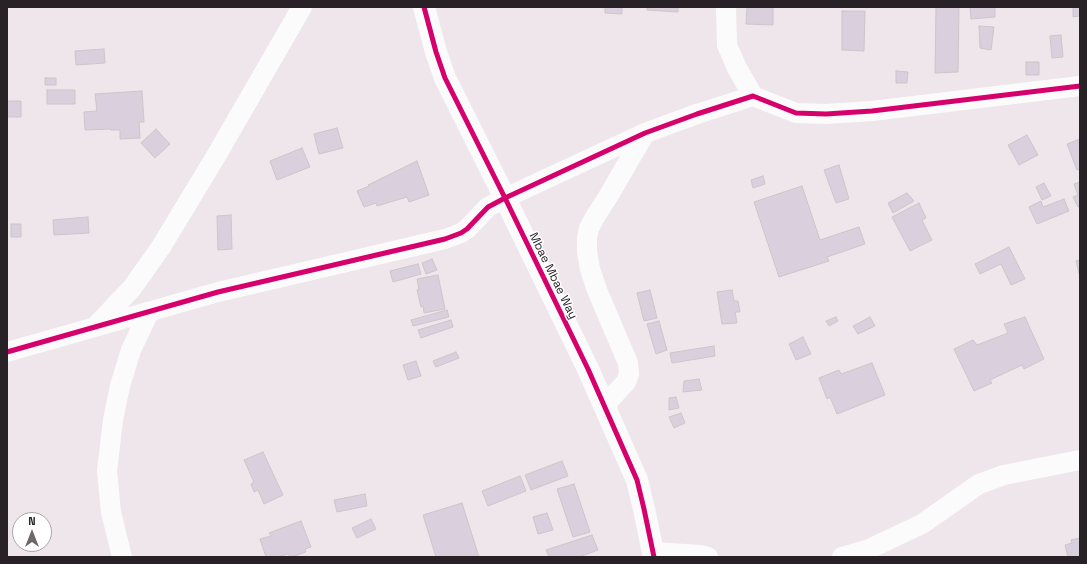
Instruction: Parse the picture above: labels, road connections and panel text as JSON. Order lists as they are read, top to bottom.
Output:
{
  "streets": {
    "street": ["Mbae Mbae Way"]
  },
  "north": "top"
}
